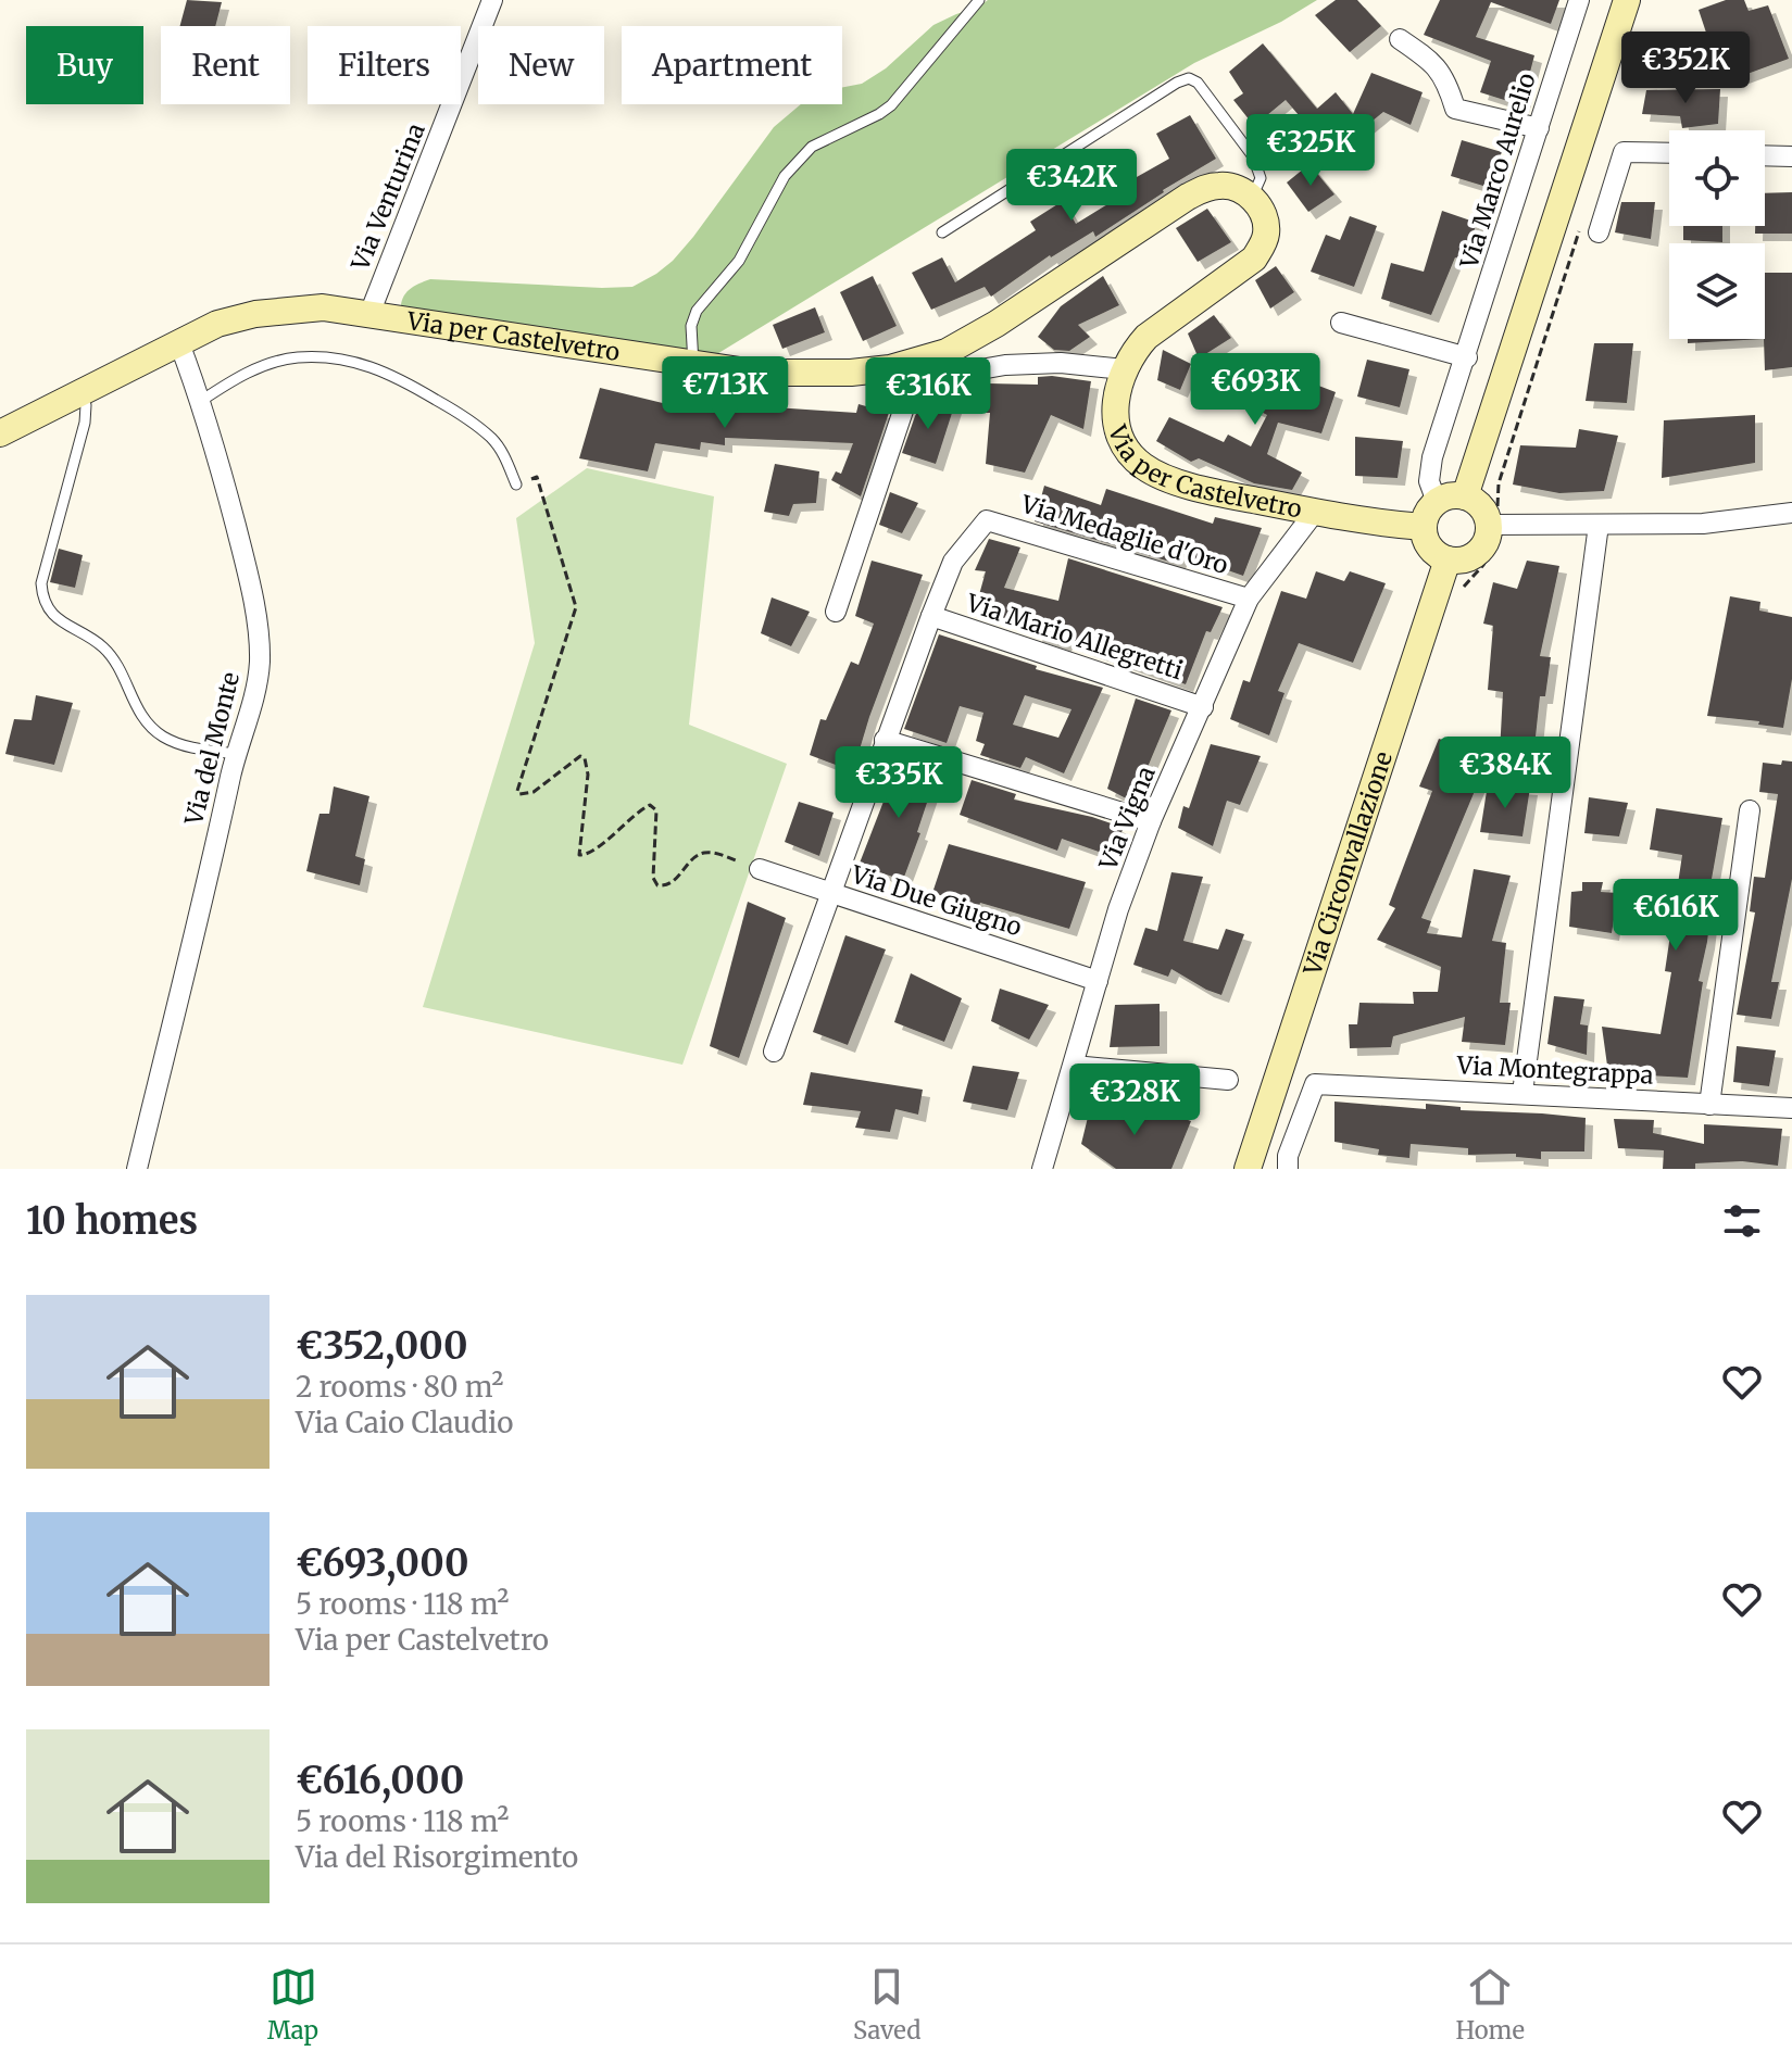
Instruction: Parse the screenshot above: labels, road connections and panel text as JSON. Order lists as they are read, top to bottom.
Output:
{
  "streets": {
    "street": [
      "Via Marco Aurelio",
      "Via Venturina",
      "Via per Castelvetro",
      "Via Medaglie d'Oro",
      "Via Mario Allegretti",
      "Via del Monte",
      "Via Vigna",
      "Via Circonvallazione",
      "Via Due Giugno",
      "Via Montegrappa"
    ]
  },
  "crossings": [
    ["Via Marco Aurelio", "Via per Castelvetro"],
    ["Via Marco Aurelio", "Via Circonvallazione"],
    ["Via Venturina", "Via per Castelvetro"],
    ["Via per Castelvetro", "Via del Monte"],
    ["Via per Castelvetro", "Via Vigna"],
    ["Via per Castelvetro", "Via Circonvallazione"],
    ["Via Medaglie d'Oro", "Via Mario Allegretti"],
    ["Via Medaglie d'Oro", "Via Vigna"],
    ["Via Mario Allegretti", "Via Vigna"],
    ["Via Vigna", "Via Due Giugno"]
  ],
  "page": {
    "chip": [
      "Buy",
      "Rent",
      "Filters",
      "New",
      "Apartment"
    ],
    "price": [
      "€352K",
      "€325K",
      "€342K",
      "€693K",
      "€713K",
      "€316K",
      "€384K",
      "€335K",
      "€616K",
      "€328K"
    ],
    "heading": "10 homes",
    "list": [
      {
        "name": "€352,000",
        "note": "2 rooms · 80 m² · Via Caio Claudio"
      },
      {
        "name": "€693,000",
        "note": "5 rooms · 118 m² · Via per Castelvetro"
      },
      {
        "name": "€616,000",
        "note": "5 rooms · 118 m² · Via del Risorgimento"
      }
    ],
    "tabs": ["Map", "Saved", "Home"]
  }
}
